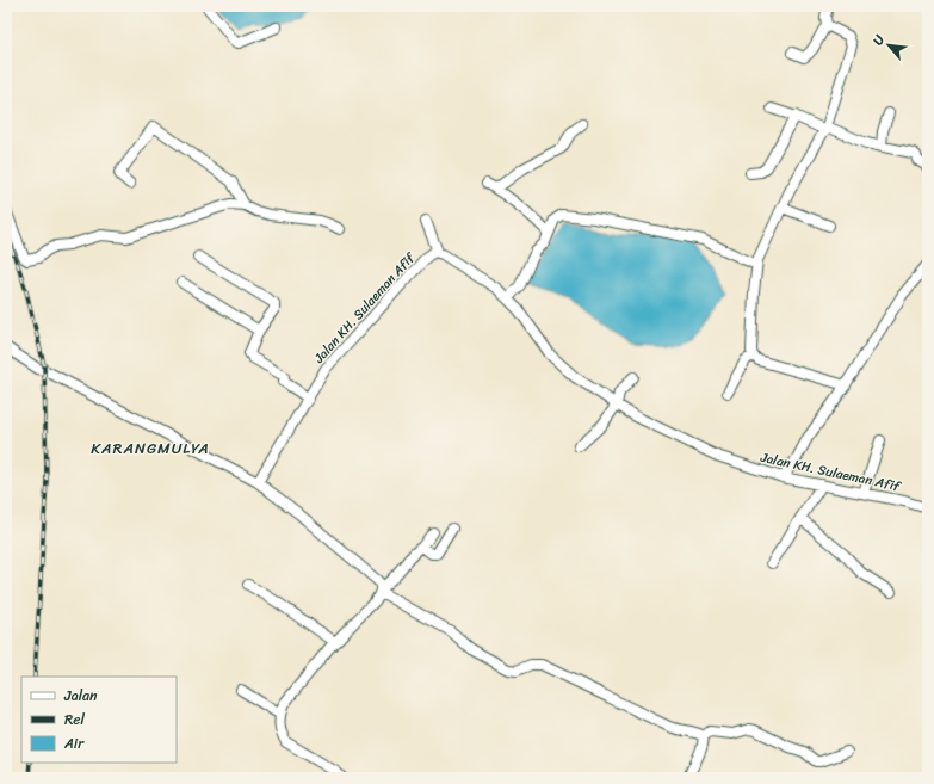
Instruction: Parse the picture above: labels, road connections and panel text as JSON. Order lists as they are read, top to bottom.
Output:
{
  "streets": {
    "street": ["Jalan KH. Sulaeman Afif"]
  },
  "districts": ["KARANGMULYA"],
  "legend": ["Jalan", "Rel", "Air"],
  "north": "top left"
}
